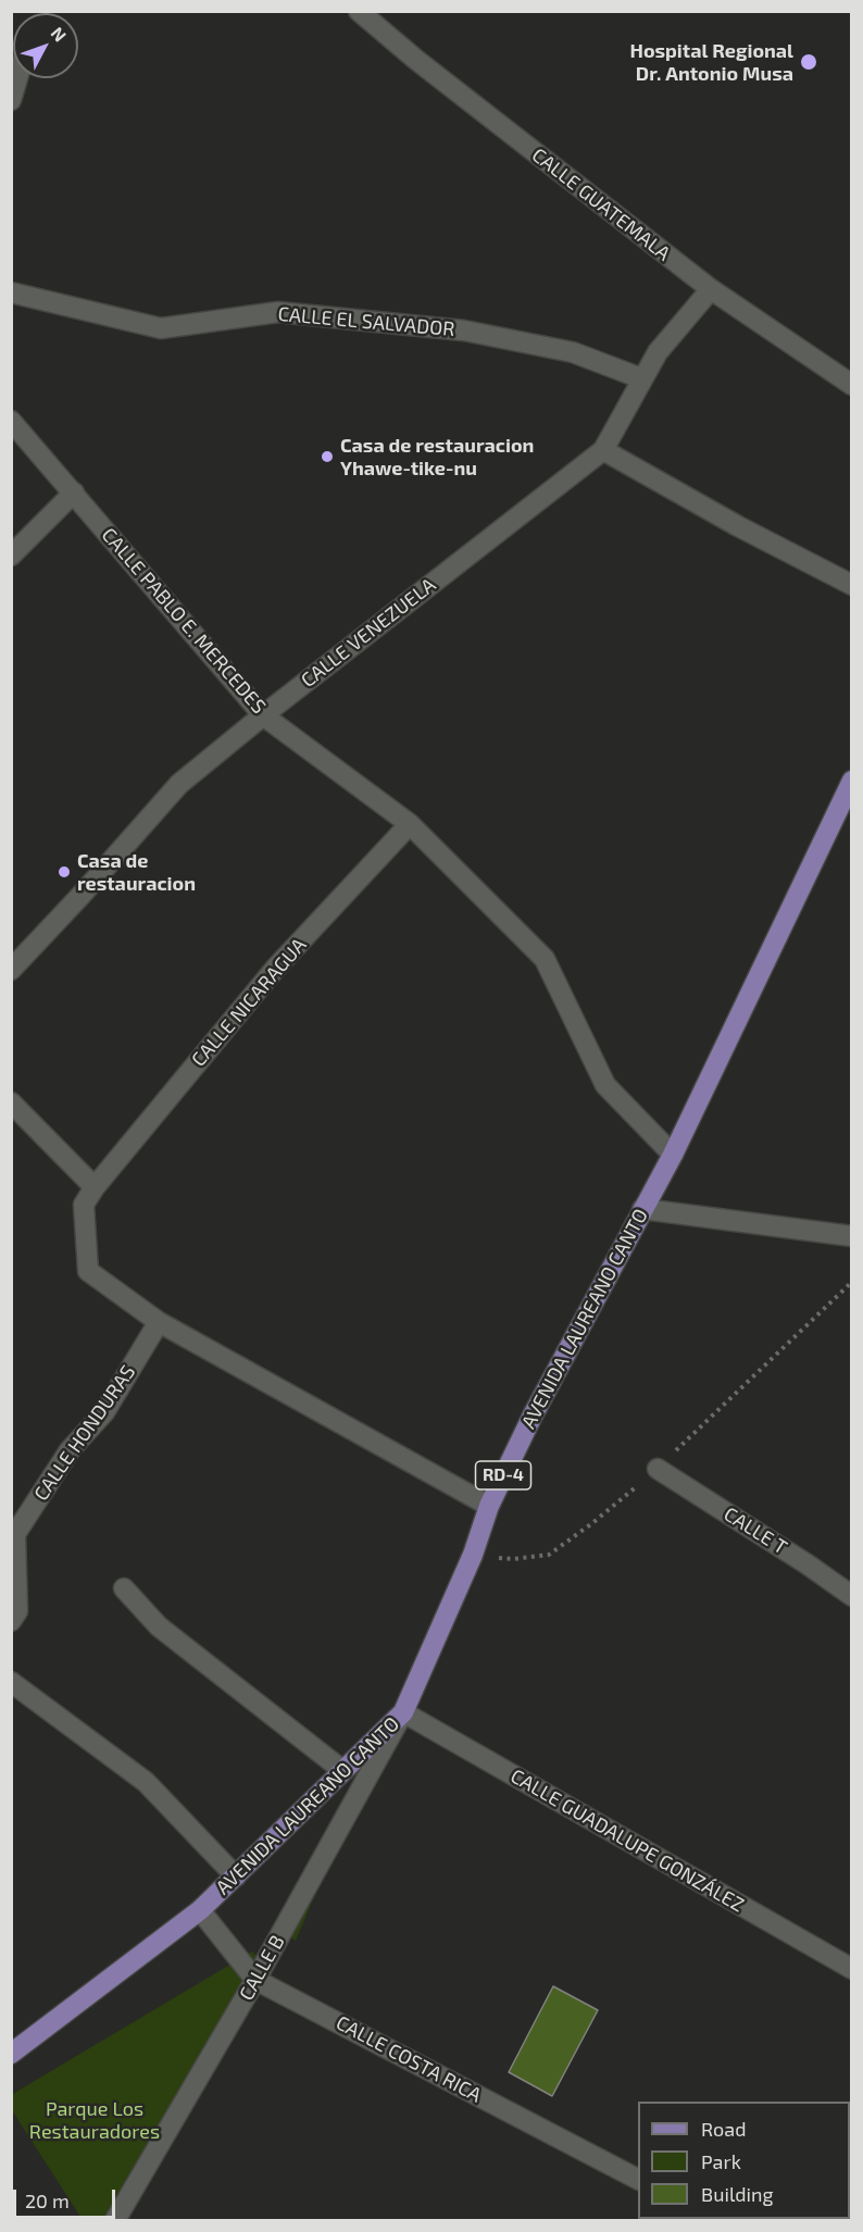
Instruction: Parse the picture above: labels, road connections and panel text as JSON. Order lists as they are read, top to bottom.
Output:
{
  "streets": {
    "main road": ["AVENIDA LAUREANO CANTO", "RD-4"],
    "street": [
      "CALLE GUATEMALA",
      "CALLE EL SALVADOR",
      "CALLE PABLO E. MERCEDES",
      "CALLE VENEZUELA",
      "CALLE NICARAGUA",
      "CALLE HONDURAS",
      "CALLE T",
      "CALLE GUADALUPE GONZÁLEZ",
      "CALLE B",
      "CALLE COSTA RICA"
    ]
  },
  "crossings": [
    ["CALLE GUATEMALA", "CALLE VENEZUELA"],
    ["CALLE EL SALVADOR", "CALLE VENEZUELA"],
    ["CALLE PABLO E. MERCEDES", "CALLE VENEZUELA"],
    ["CALLE PABLO E. MERCEDES", "CALLE NICARAGUA"],
    ["CALLE PABLO E. MERCEDES", "AVENIDA LAUREANO CANTO"],
    ["AVENIDA LAUREANO CANTO", "CALLE GUADALUPE GONZÁLEZ"],
    ["AVENIDA LAUREANO CANTO", "CALLE B"],
    ["AVENIDA LAUREANO CANTO", "CALLE COSTA RICA"],
    ["CALLE GUADALUPE GONZÁLEZ", "CALLE B"],
    ["CALLE B", "CALLE COSTA RICA"]
  ],
  "parks": ["Parque Los Restauradores"],
  "places": ["Hospital Regional Dr. Antonio Musa", "Casa de restauracion Yhawe-tike-nu", "Casa de restauracion"],
  "legend": ["Road", "Park", "Building"],
  "scale_bar": "20 m",
  "north": "top right"
}
